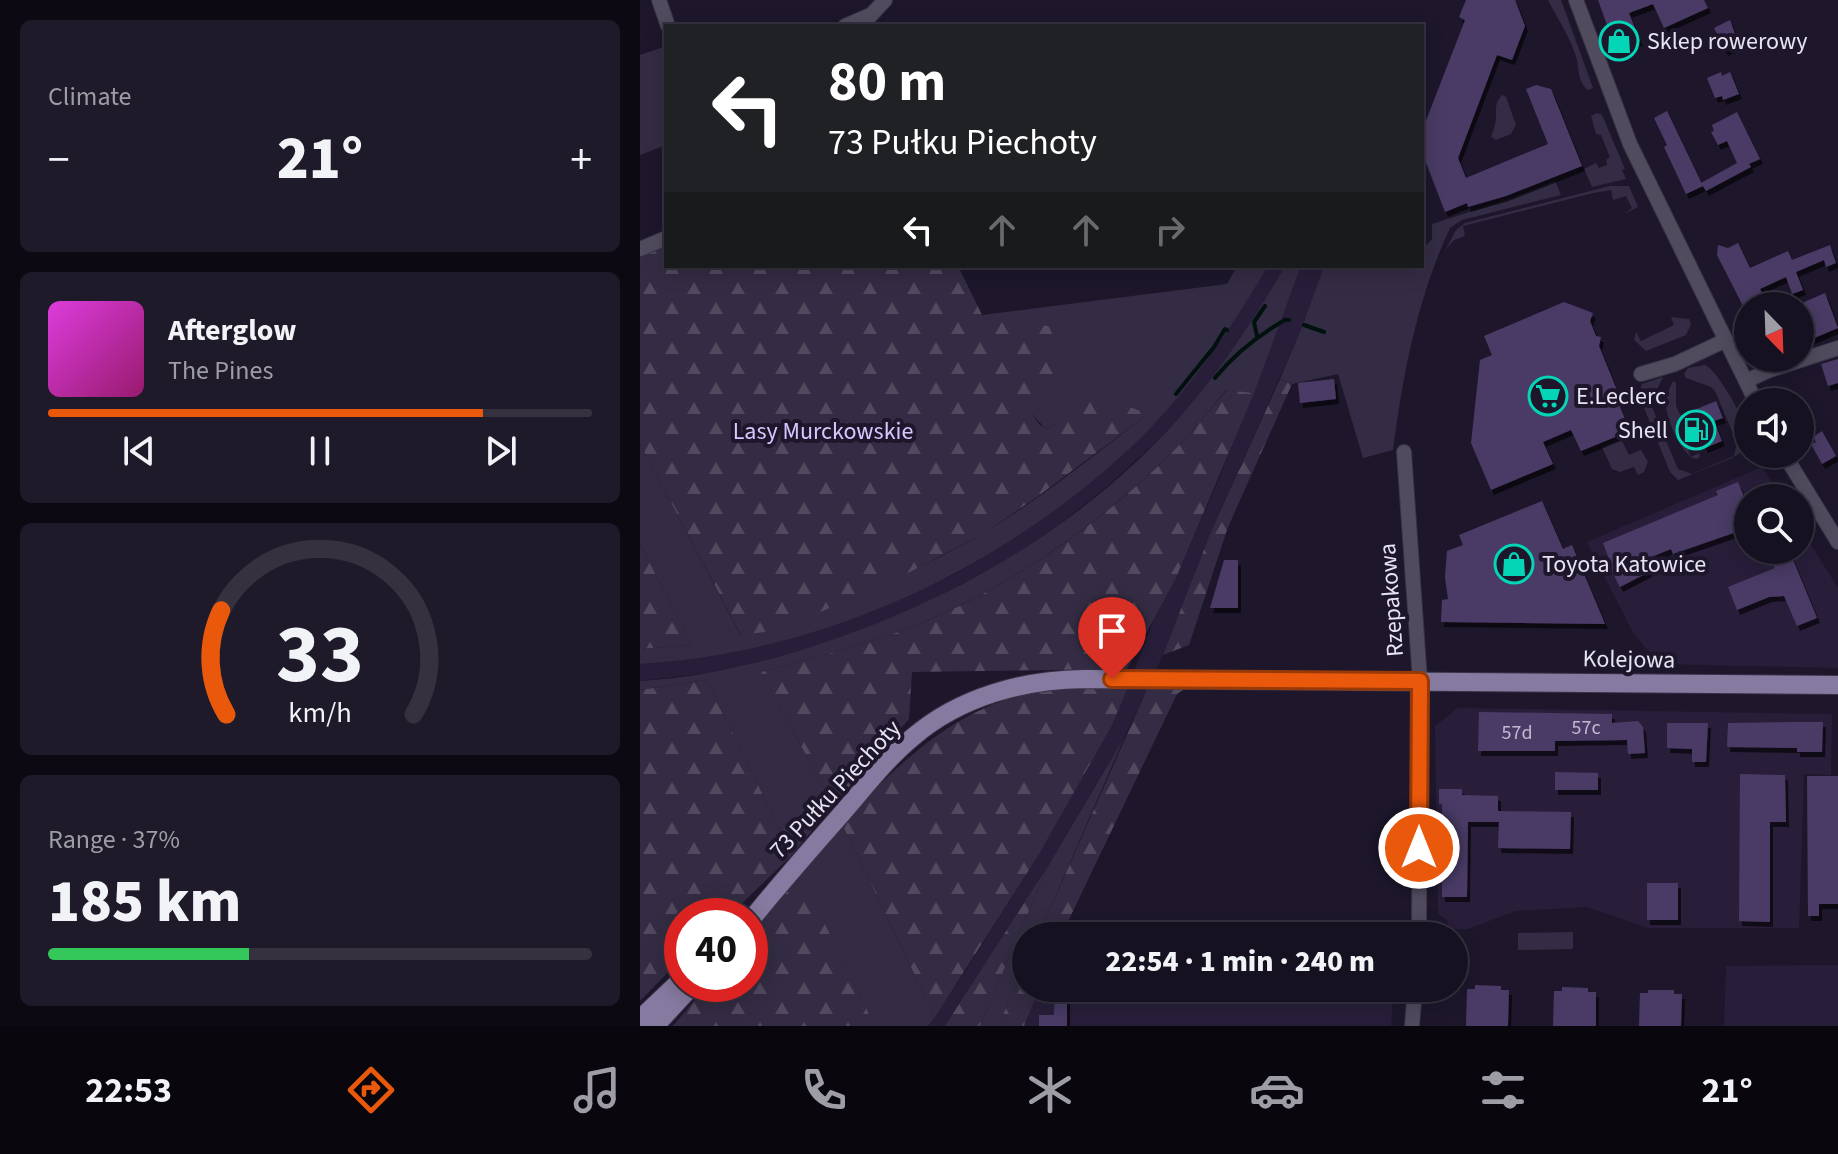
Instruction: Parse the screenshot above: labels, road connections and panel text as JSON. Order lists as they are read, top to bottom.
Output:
{
  "streets": {
    "main road": ["Kolejowa", "73 Pułku Piechoty"],
    "street": ["Rzepakowa"]
  },
  "crossings": [
    ["Rzepakowa", "Kolejowa"],
    ["Rzepakowa", "73 Pułku Piechoty"],
    ["Kolejowa", "73 Pułku Piechoty"]
  ],
  "parks": ["Lasy Murckowskie"],
  "places": {
    "shop": ["Sklep rowerowy", "Toyota Katowice"],
    "supermarket": ["E.Leclerc"],
    "fuel station": ["Shell"]
  },
  "house_numbers": ["57c", "57d"],
  "north": "bottom right",
  "page": {
    "tile": [
      "Climate",
      ["Range · 37%", "185 km"]
    ],
    "turn": ["80 m", "73 Pułku Piechoty"],
    "heat": ["−", "21°", "+"],
    "song": ["Afterglow", "The Pines"],
    "limit": "40",
    "trip": "22:54 · 1 min · 240 m",
    "tabs": ["22:53", "21°"],
    "gauge": ["33", "km/h"]
  }
}
